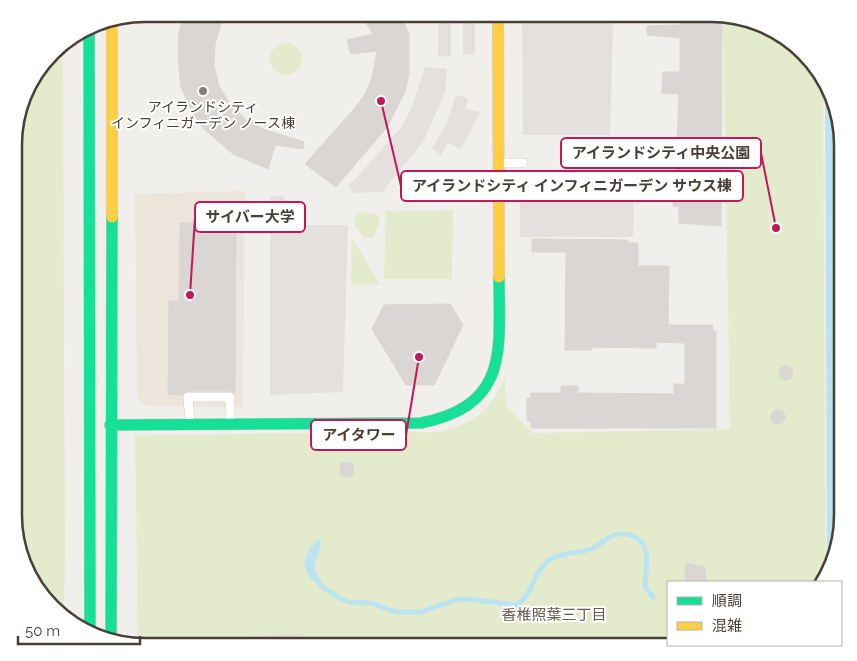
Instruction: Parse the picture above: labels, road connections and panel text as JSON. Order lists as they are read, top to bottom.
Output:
{
  "districts": ["香椎照葉三丁目"],
  "places": [
    "アイランドシティ インフィニガーデン ノース棟",
    "アイランドシティ インフィニガーデン サウス棟",
    "アイランドシティ中央公園",
    "サイバー大学",
    "アイタワー"
  ],
  "legend": ["順調", "混雑"],
  "scale_bar": "50 m"
}
